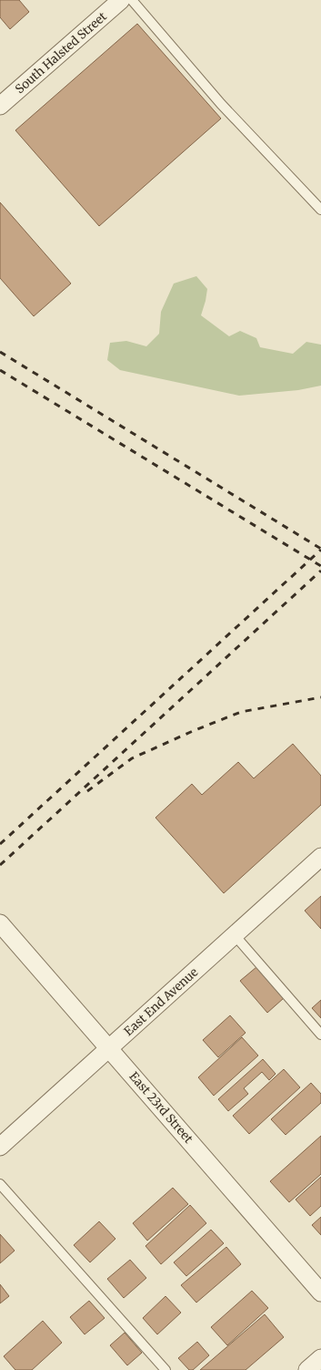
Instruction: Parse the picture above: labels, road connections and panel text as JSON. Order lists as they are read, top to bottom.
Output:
{
  "streets": {
    "street": ["South Halsted Street", "East End Avenue", "East 23rd Street"]
  },
  "crossings": [
    ["East End Avenue", "East 23rd Street"]
  ]
}
